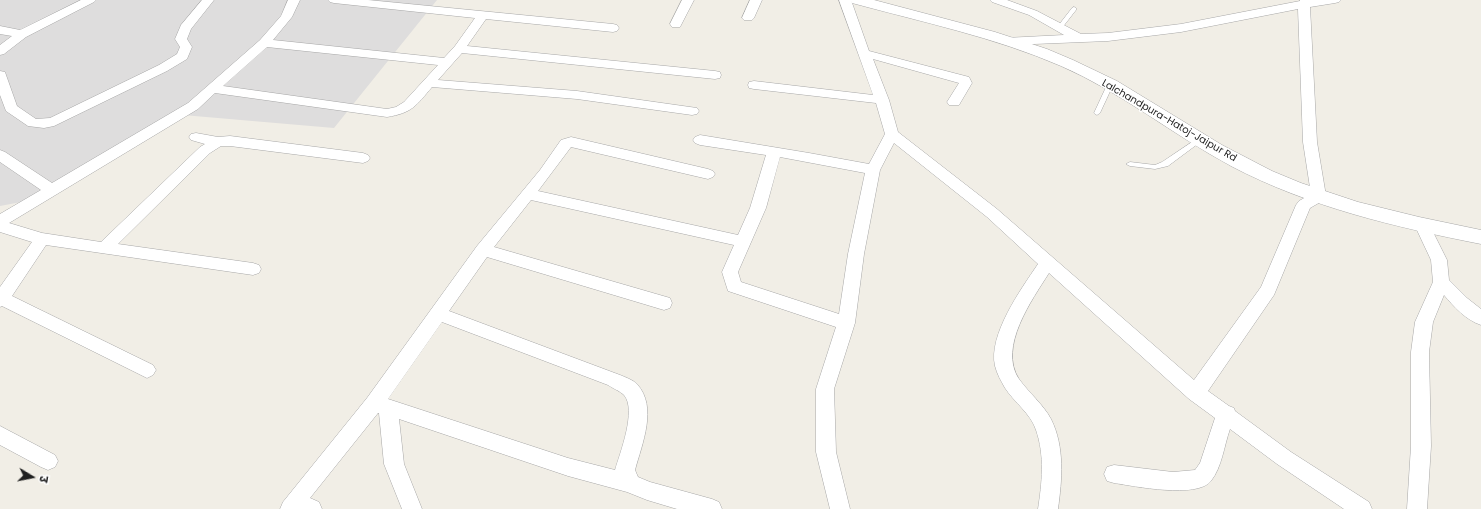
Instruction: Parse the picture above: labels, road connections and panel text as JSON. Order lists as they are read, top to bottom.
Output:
{
  "streets": {
    "street": ["Lalchandpura-Hatoj-Jaipur Rd"]
  },
  "north": "right"
}
